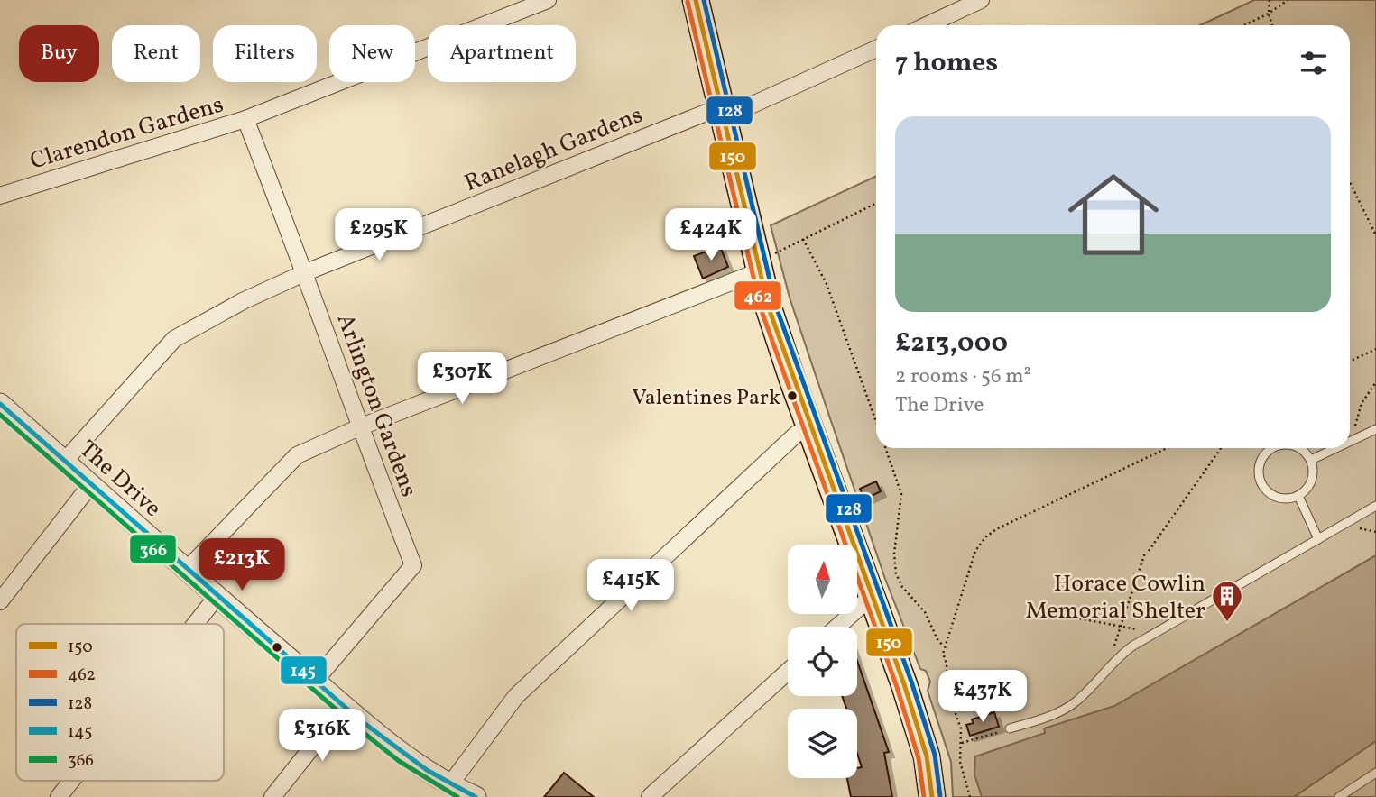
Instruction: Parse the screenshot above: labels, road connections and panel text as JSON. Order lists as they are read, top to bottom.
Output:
{
  "streets": {
    "street": [
      "Clarendon Gardens",
      "Ranelagh Gardens",
      "Arlington Gardens",
      "The Drive"
    ]
  },
  "crossings": [
    ["Clarendon Gardens", "Arlington Gardens"],
    ["Ranelagh Gardens", "Arlington Gardens"],
    ["Ranelagh Gardens", "The Drive"],
    ["Arlington Gardens", "The Drive"]
  ],
  "places": {
    "other": ["Valentines Park"],
    "building": ["Horace Cowlin Memorial Shelter"]
  },
  "lines": [
    "transit line 150",
    "transit line 128",
    "transit line 462",
    "transit line 145",
    "transit line 366"
  ],
  "legend": [
    "150",
    "462",
    "128",
    "145",
    "366"
  ],
  "north": "top",
  "page": {
    "chip": [
      "Buy",
      "Rent",
      "Filters",
      "New",
      "Apartment"
    ],
    "heading": "7 homes",
    "list": [
      {
        "name": "£213,000",
        "note": "2 rooms · 56 m² · The Drive"
      }
    ],
    "price": [
      "£295K",
      "£424K",
      "£307K",
      "£213K",
      "£415K",
      "£437K",
      "£316K"
    ]
  }
}
